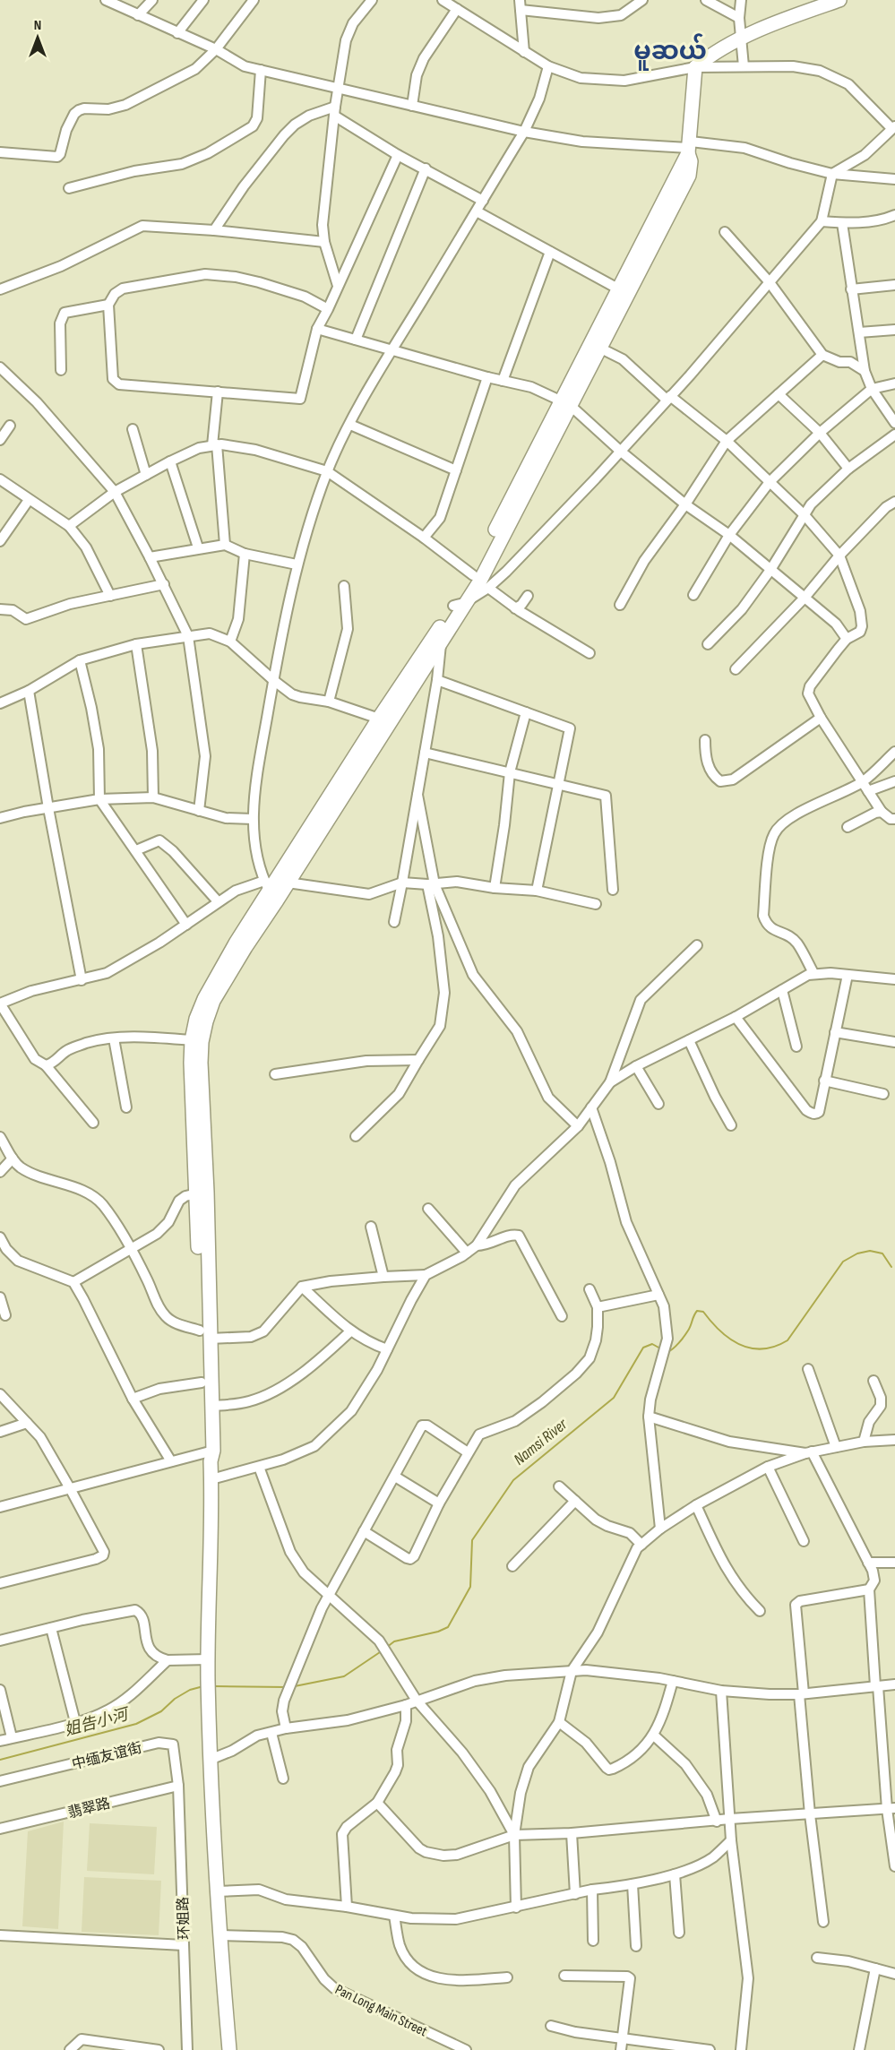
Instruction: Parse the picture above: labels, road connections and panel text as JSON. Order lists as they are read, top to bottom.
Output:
{
  "streets": {
    "street": [
      "中缅友谊街",
      "翡翠路",
      "环姐路",
      "Pan Long Main Street"
    ]
  },
  "crossings": [
    ["中缅友谊街", "翡翠路"],
    ["中缅友谊街", "环姐路"],
    ["翡翠路", "环姐路"]
  ],
  "districts": ["မူဆယ်"],
  "water": ["Namsi River", "姐告小河"],
  "north": "top"
}
